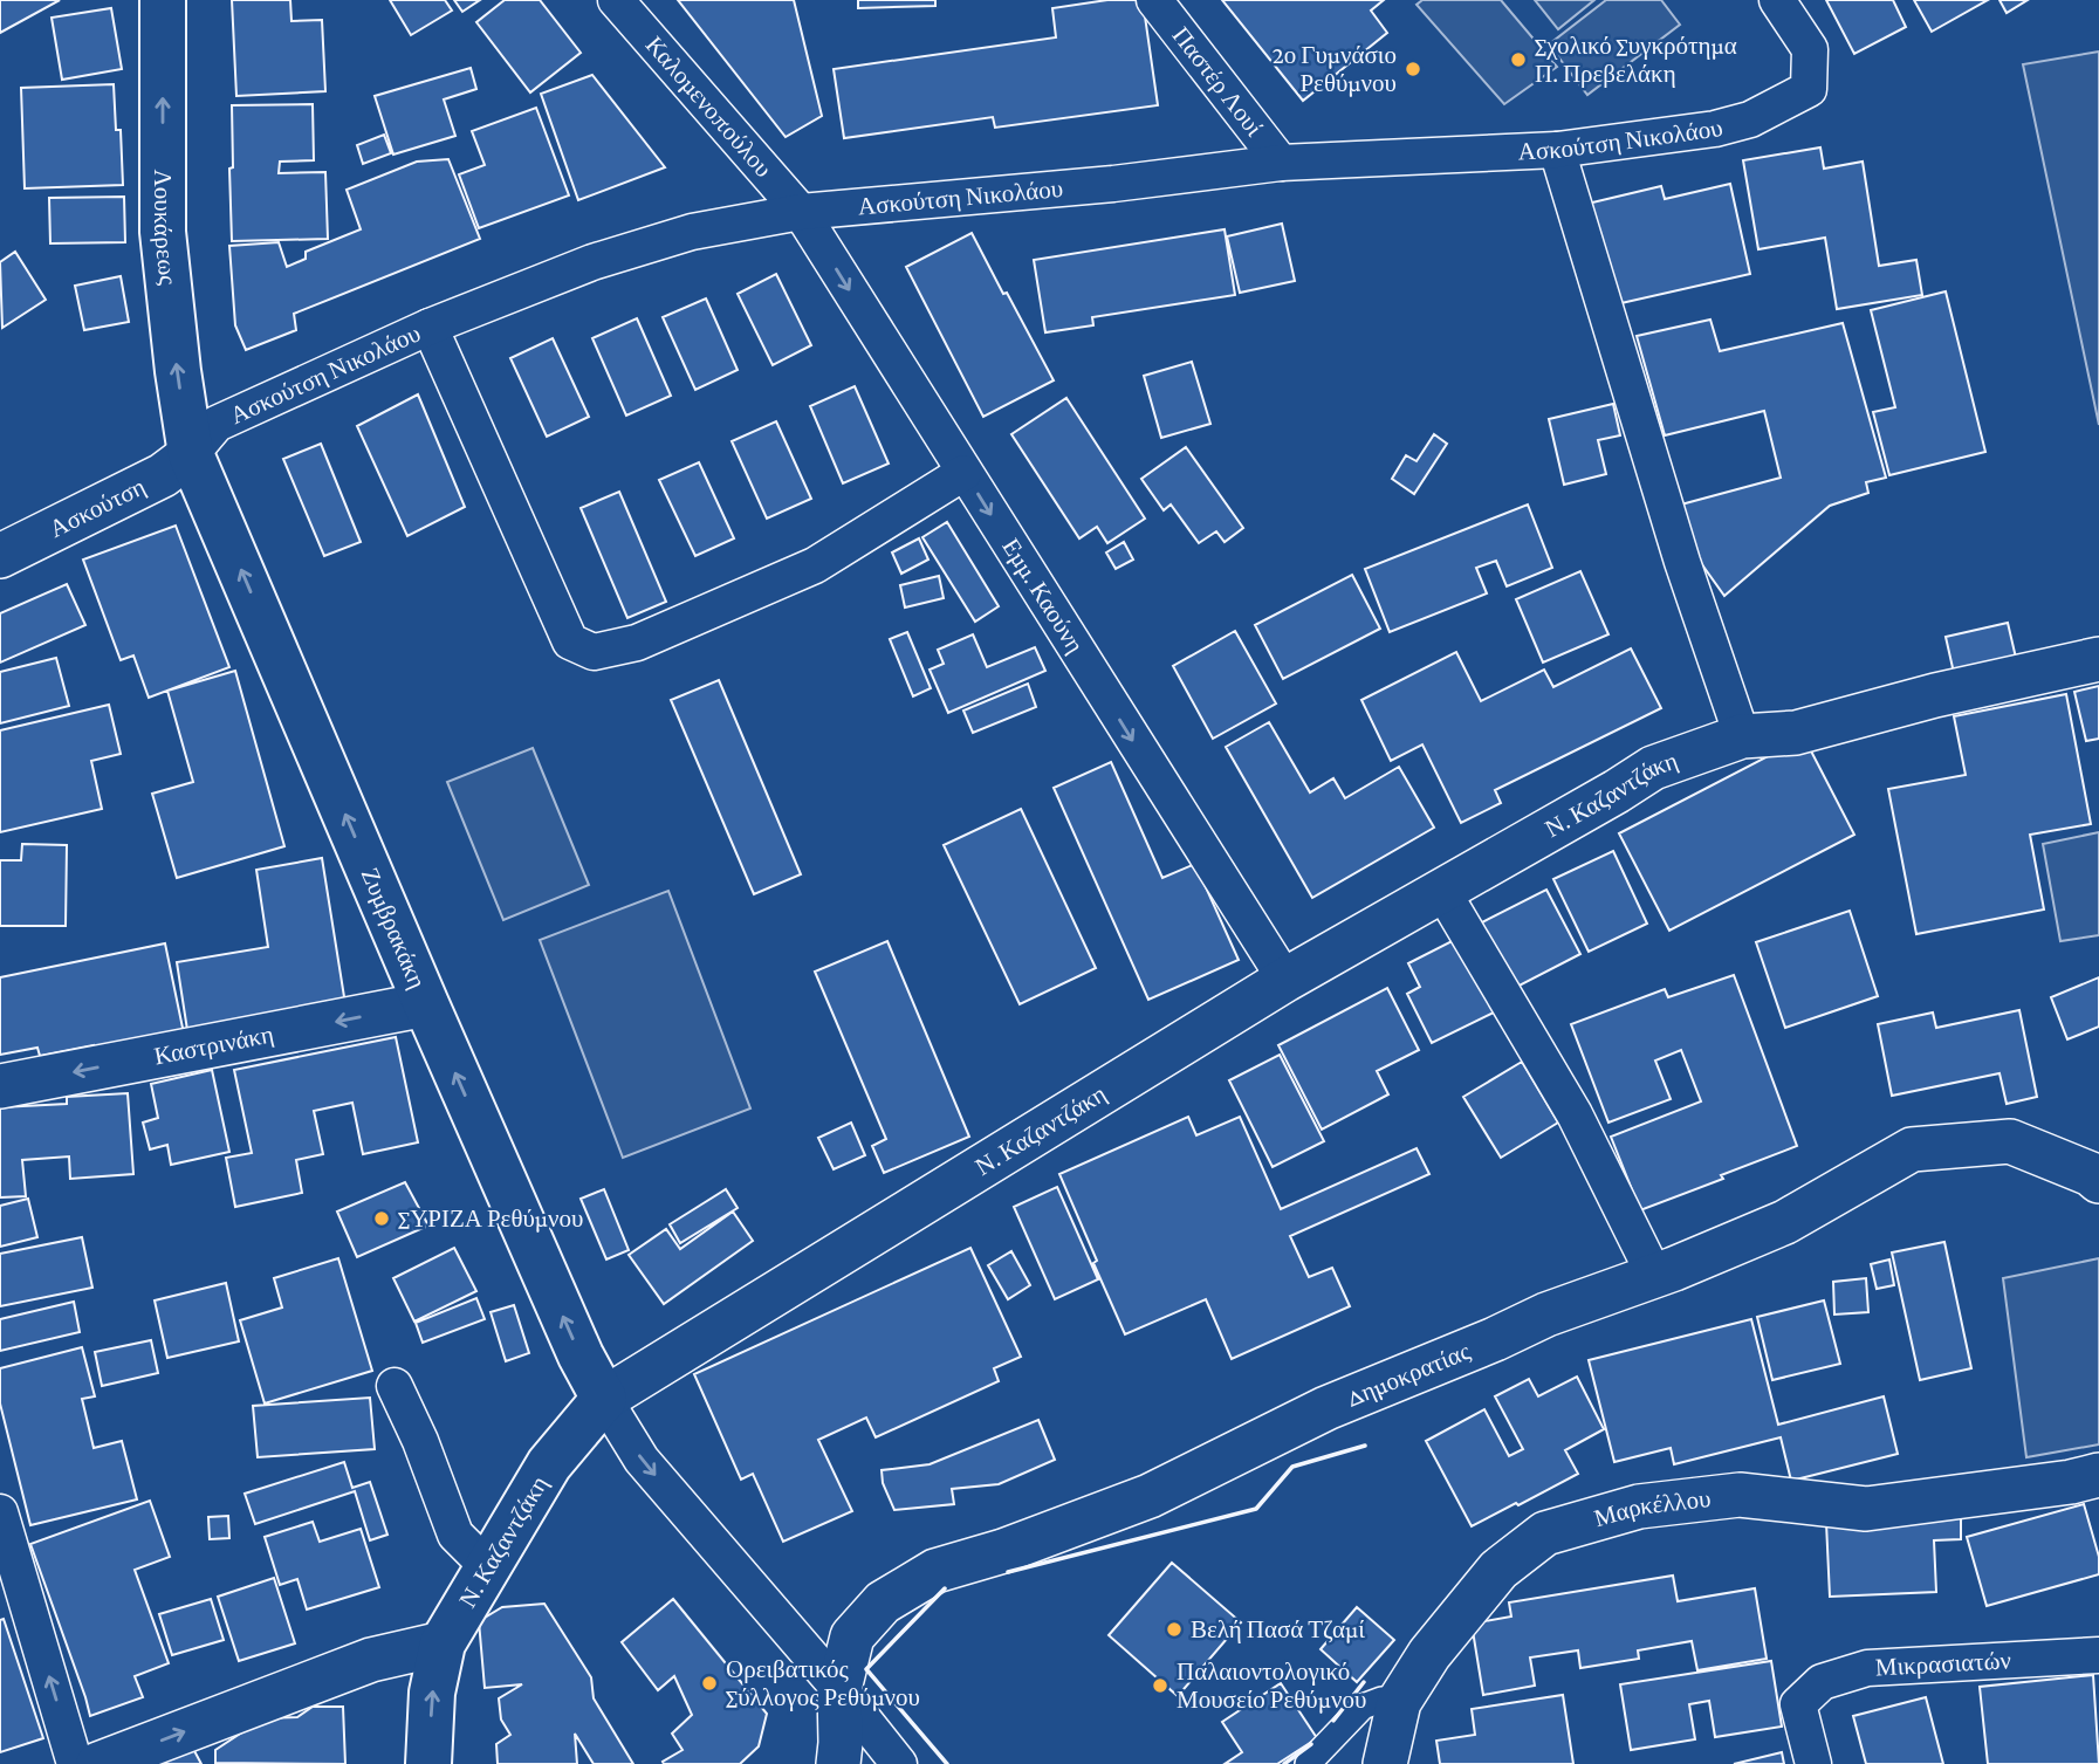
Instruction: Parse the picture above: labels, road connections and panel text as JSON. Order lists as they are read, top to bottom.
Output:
{
  "streets": {
    "main road": ["Λουκάρεως", "Ν. Καζαντζάκη", "Ζυμβρακάκη"],
    "street": [
      "Παστέρ Λουί",
      "Καλομενοπούλου",
      "Ασκούτση Νικολάου",
      "Ασκούτση",
      "Εμμ. Καούνη",
      "Καστρινάκη",
      "Δημοκρατίας",
      "Μαρκέλλου",
      "Μικρασιατών"
    ]
  },
  "crossings": [
    ["Παστέρ Λουί", "Ασκούτση Νικολάου"],
    ["Καλομενοπούλου", "Ασκούτση Νικολάου"],
    ["Καλομενοπούλου", "Εμμ. Καούνη"],
    ["Ασκούτση Νικολάου", "Λουκάρεως"],
    ["Ασκούτση Νικολάου", "Ασκούτση"],
    ["Ασκούτση Νικολάου", "Εμμ. Καούνη"],
    ["Ασκούτση Νικολάου", "Ζυμβρακάκη"],
    ["Λουκάρεως", "Ασκούτση"],
    ["Λουκάρεως", "Ζυμβρακάκη"],
    ["Ασκούτση", "Ζυμβρακάκη"],
    ["Εμμ. Καούνη", "Ν. Καζαντζάκη"],
    ["Ν. Καζαντζάκη", "Ζυμβρακάκη"],
    ["Ζυμβρακάκη", "Καστρινάκη"]
  ],
  "one_way": [
    "Λουκάρεως",
    "Εμμ. Καούνη",
    "Ζυμβρακάκη",
    "Καστρινάκη"
  ],
  "places": [
    "Σχολικό Συγκρότημα Π. Πρεβελάκη",
    "2ο Γυμνάσιο Ρεθύμνου",
    "ΣΥΡΙΖΑ Ρεθύμνου",
    "Βελή Πασά Τζαμί",
    "Ορειβατικός Σύλλογος Ρεθύμνου",
    "Παλαιοντολογικό Μουσείο Ρεθύμνου"
  ]
}
